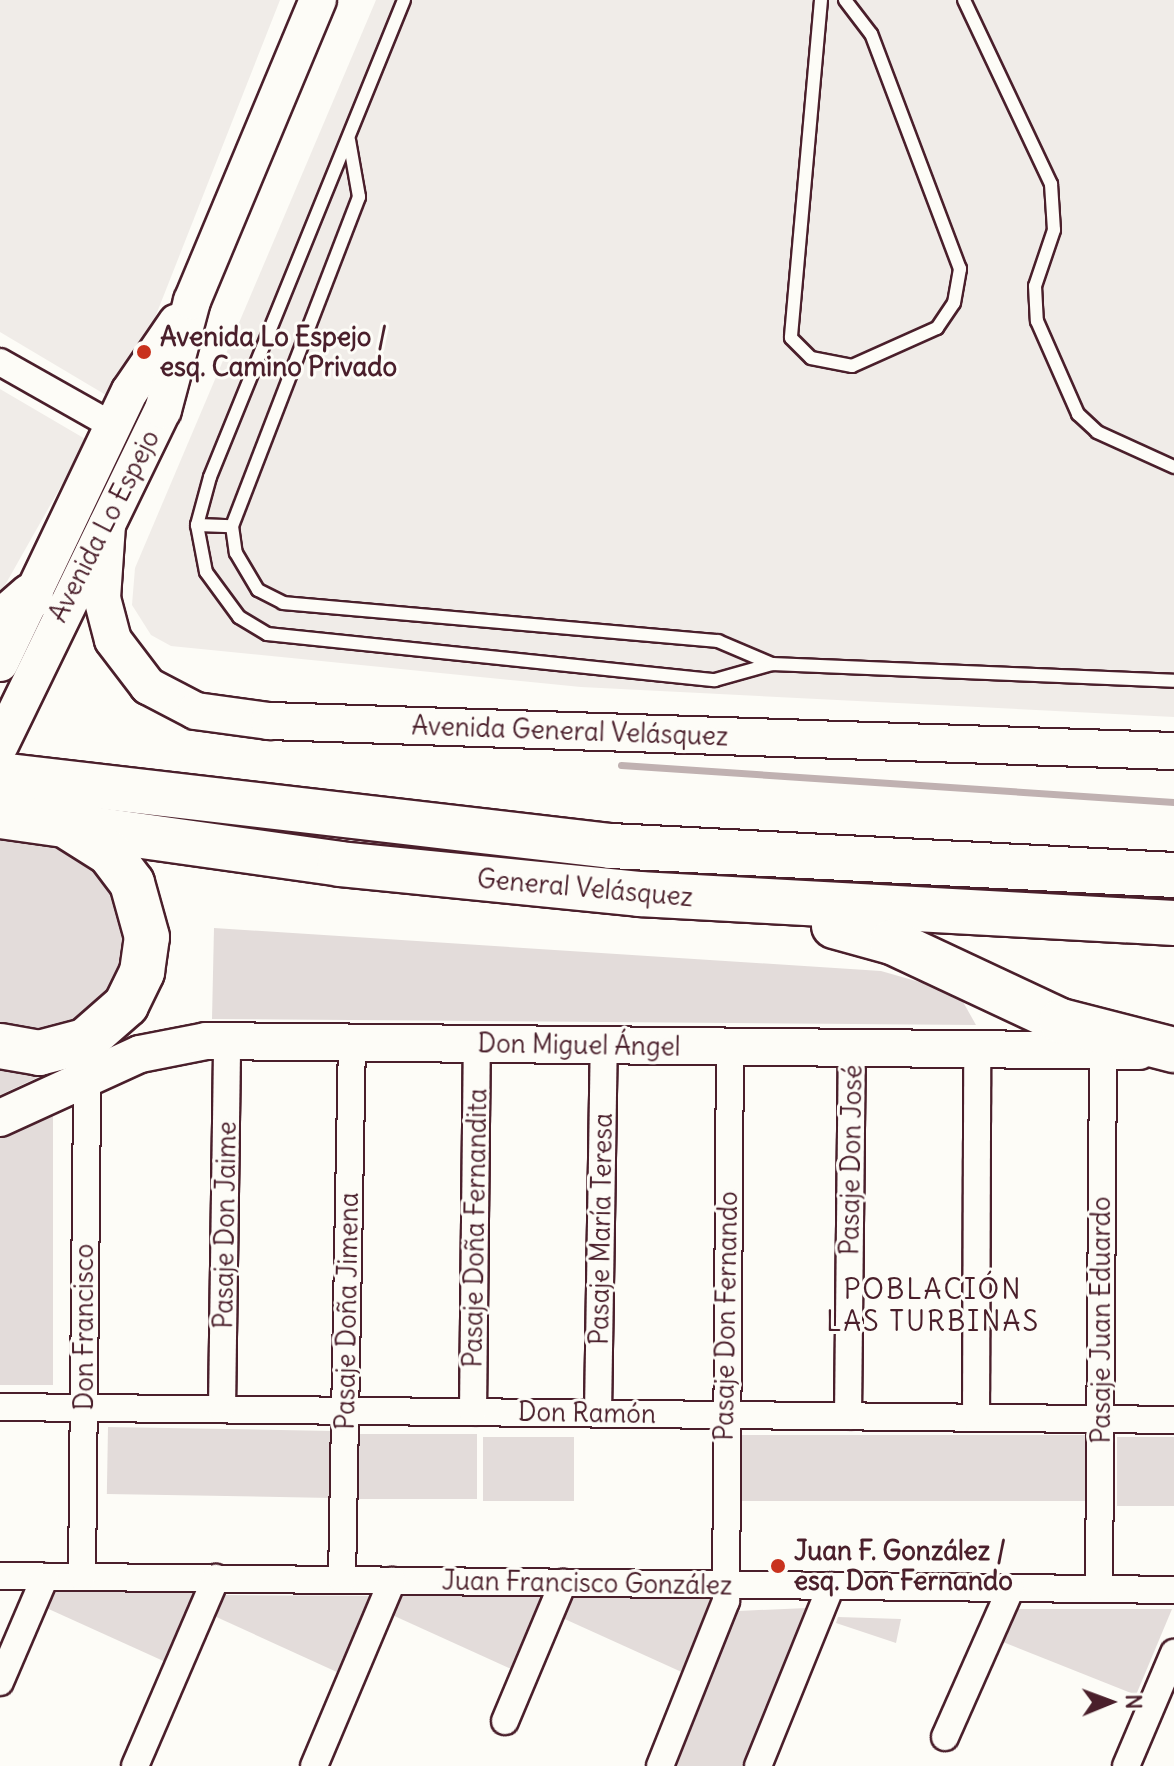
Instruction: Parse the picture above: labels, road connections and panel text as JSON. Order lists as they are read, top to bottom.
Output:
{
  "streets": {
    "highway": ["General Velásquez"],
    "main road": ["Avenida Lo Espejo", "Avenida General Velásquez", "Don Miguel Ángel"],
    "street": [
      "Pasaje Don José",
      "Pasaje Don Jaime",
      "Pasaje Doña Fernandita",
      "Pasaje María Teresa",
      "Pasaje Doña Jimena",
      "Pasaje Don Fernando",
      "Pasaje Juan Eduardo",
      "Don Francisco",
      "Don Ramón",
      "Juan Francisco González"
    ]
  },
  "crossings": [
    ["Avenida Lo Espejo", "Avenida General Velásquez"],
    ["Avenida Lo Espejo", "General Velásquez"],
    ["Don Miguel Ángel", "Pasaje Don José"],
    ["Don Miguel Ángel", "Pasaje Don Jaime"],
    ["Don Miguel Ángel", "Pasaje Doña Fernandita"],
    ["Don Miguel Ángel", "Pasaje María Teresa"],
    ["Don Miguel Ángel", "Pasaje Doña Jimena"],
    ["Don Miguel Ángel", "Pasaje Don Fernando"],
    ["Don Miguel Ángel", "Pasaje Juan Eduardo"],
    ["Don Miguel Ángel", "Don Francisco"],
    ["Pasaje Don José", "Don Ramón"],
    ["Pasaje Don Jaime", "Don Ramón"],
    ["Pasaje Doña Fernandita", "Don Ramón"],
    ["Pasaje María Teresa", "Don Ramón"],
    ["Pasaje Doña Jimena", "Don Ramón"],
    ["Pasaje Doña Jimena", "Juan Francisco González"],
    ["Pasaje Don Fernando", "Don Ramón"],
    ["Pasaje Don Fernando", "Juan Francisco González"],
    ["Pasaje Juan Eduardo", "Don Ramón"],
    ["Pasaje Juan Eduardo", "Juan Francisco González"],
    ["Don Francisco", "Don Ramón"],
    ["Don Francisco", "Juan Francisco González"]
  ],
  "districts": ["POBLACIÓN LAS TURBINAS"],
  "places": ["Avenida Lo Espejo / esq. Camino Privado", "Juan F. González / esq. Don Fernando"],
  "north": "right"
}
